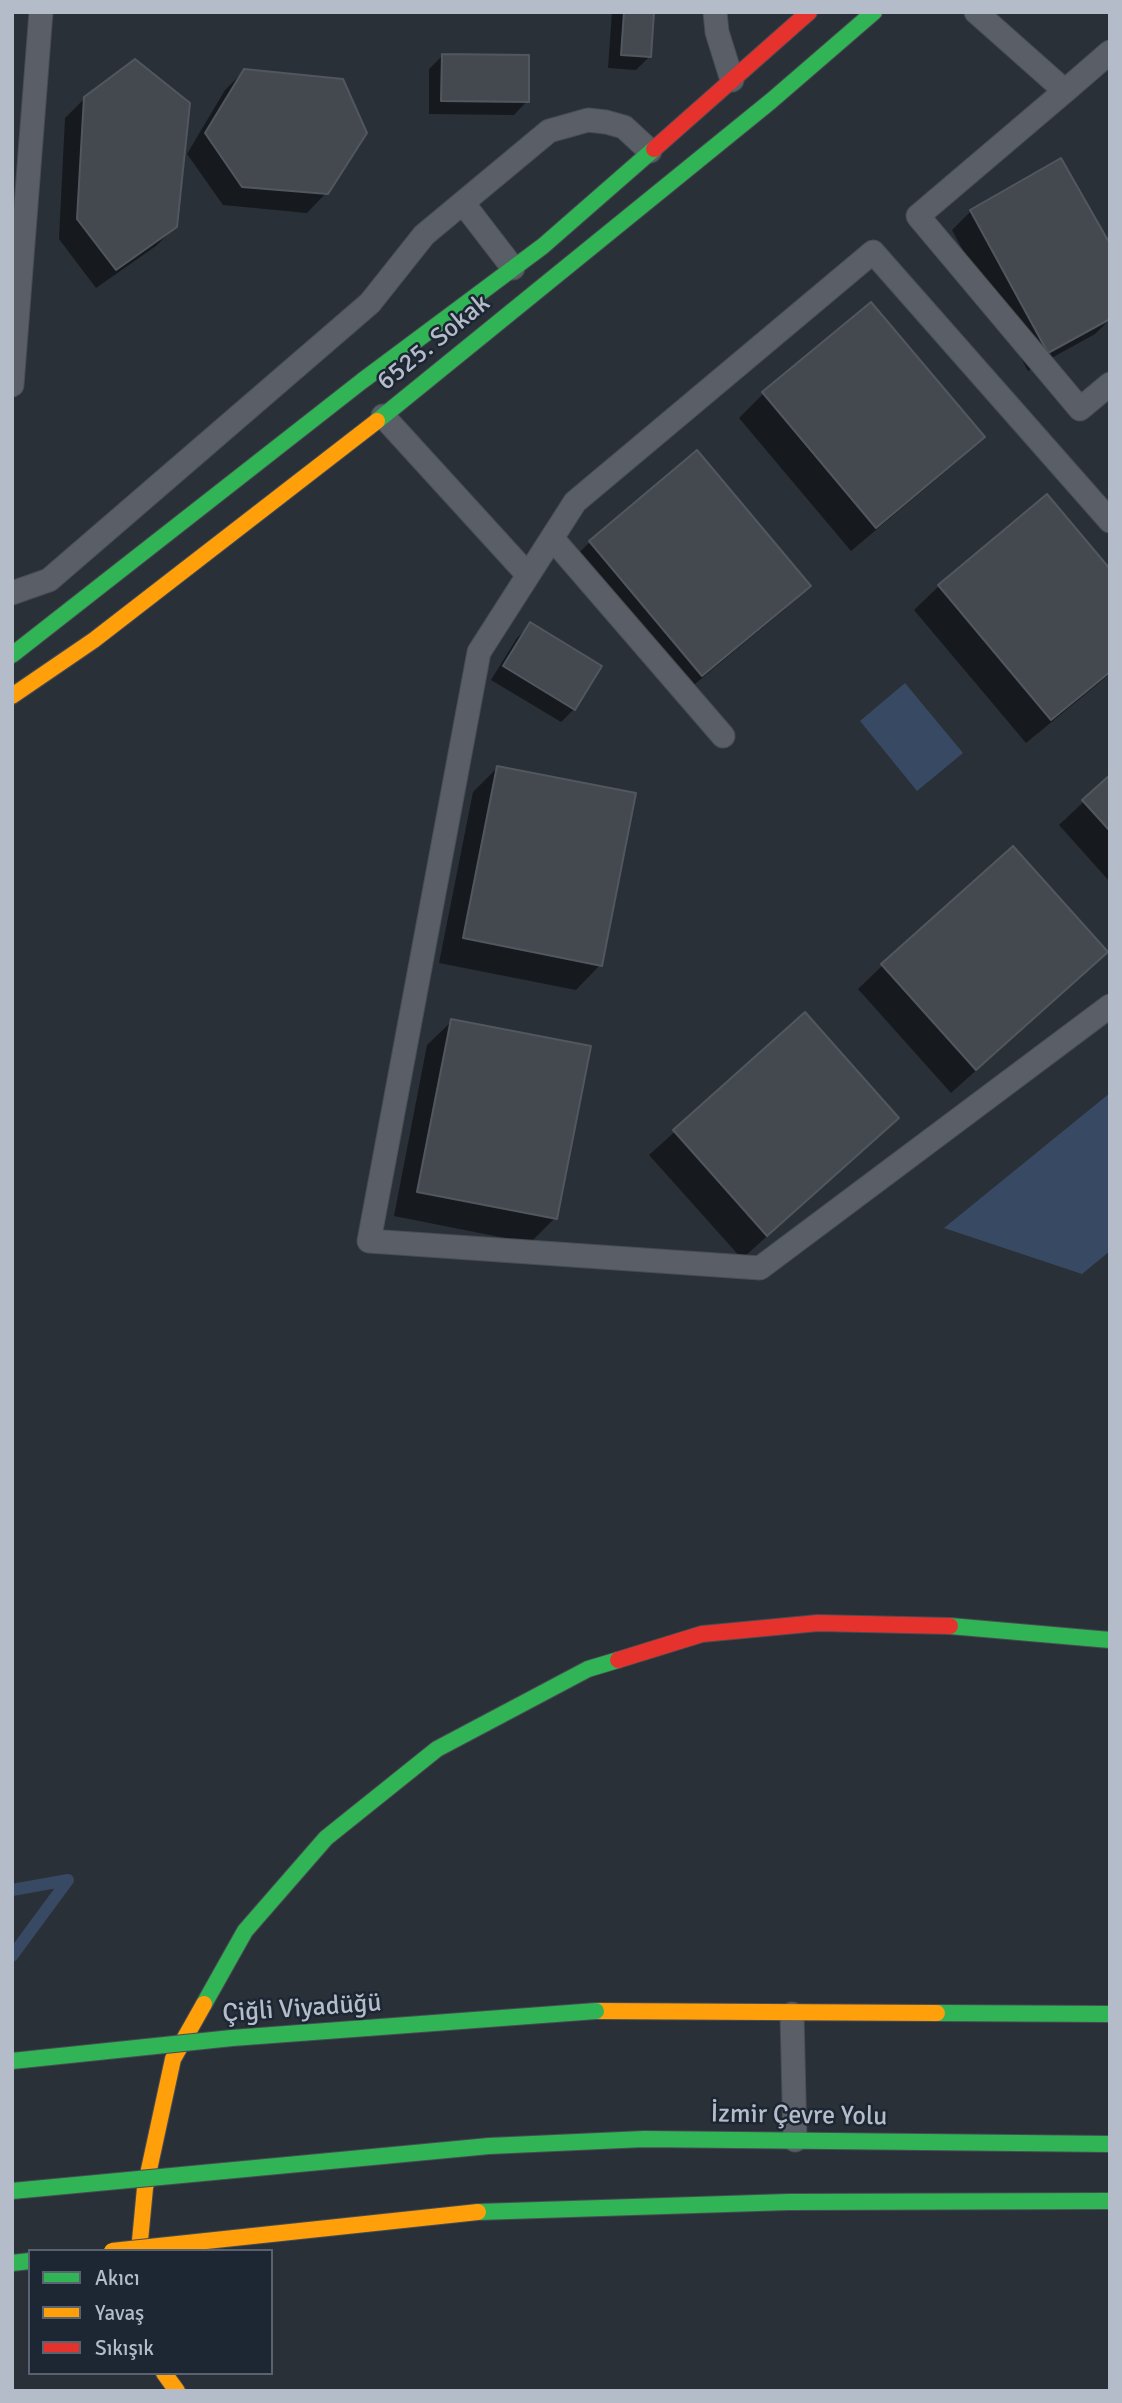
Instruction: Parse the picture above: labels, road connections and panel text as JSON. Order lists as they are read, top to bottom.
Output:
{
  "streets": {
    "main road": ["6525. Sokak", "Çiğli Viyadüğü", "İzmir Çevre Yolu"]
  },
  "legend": ["Akıcı", "Yavaş", "Sıkışık"]
}
